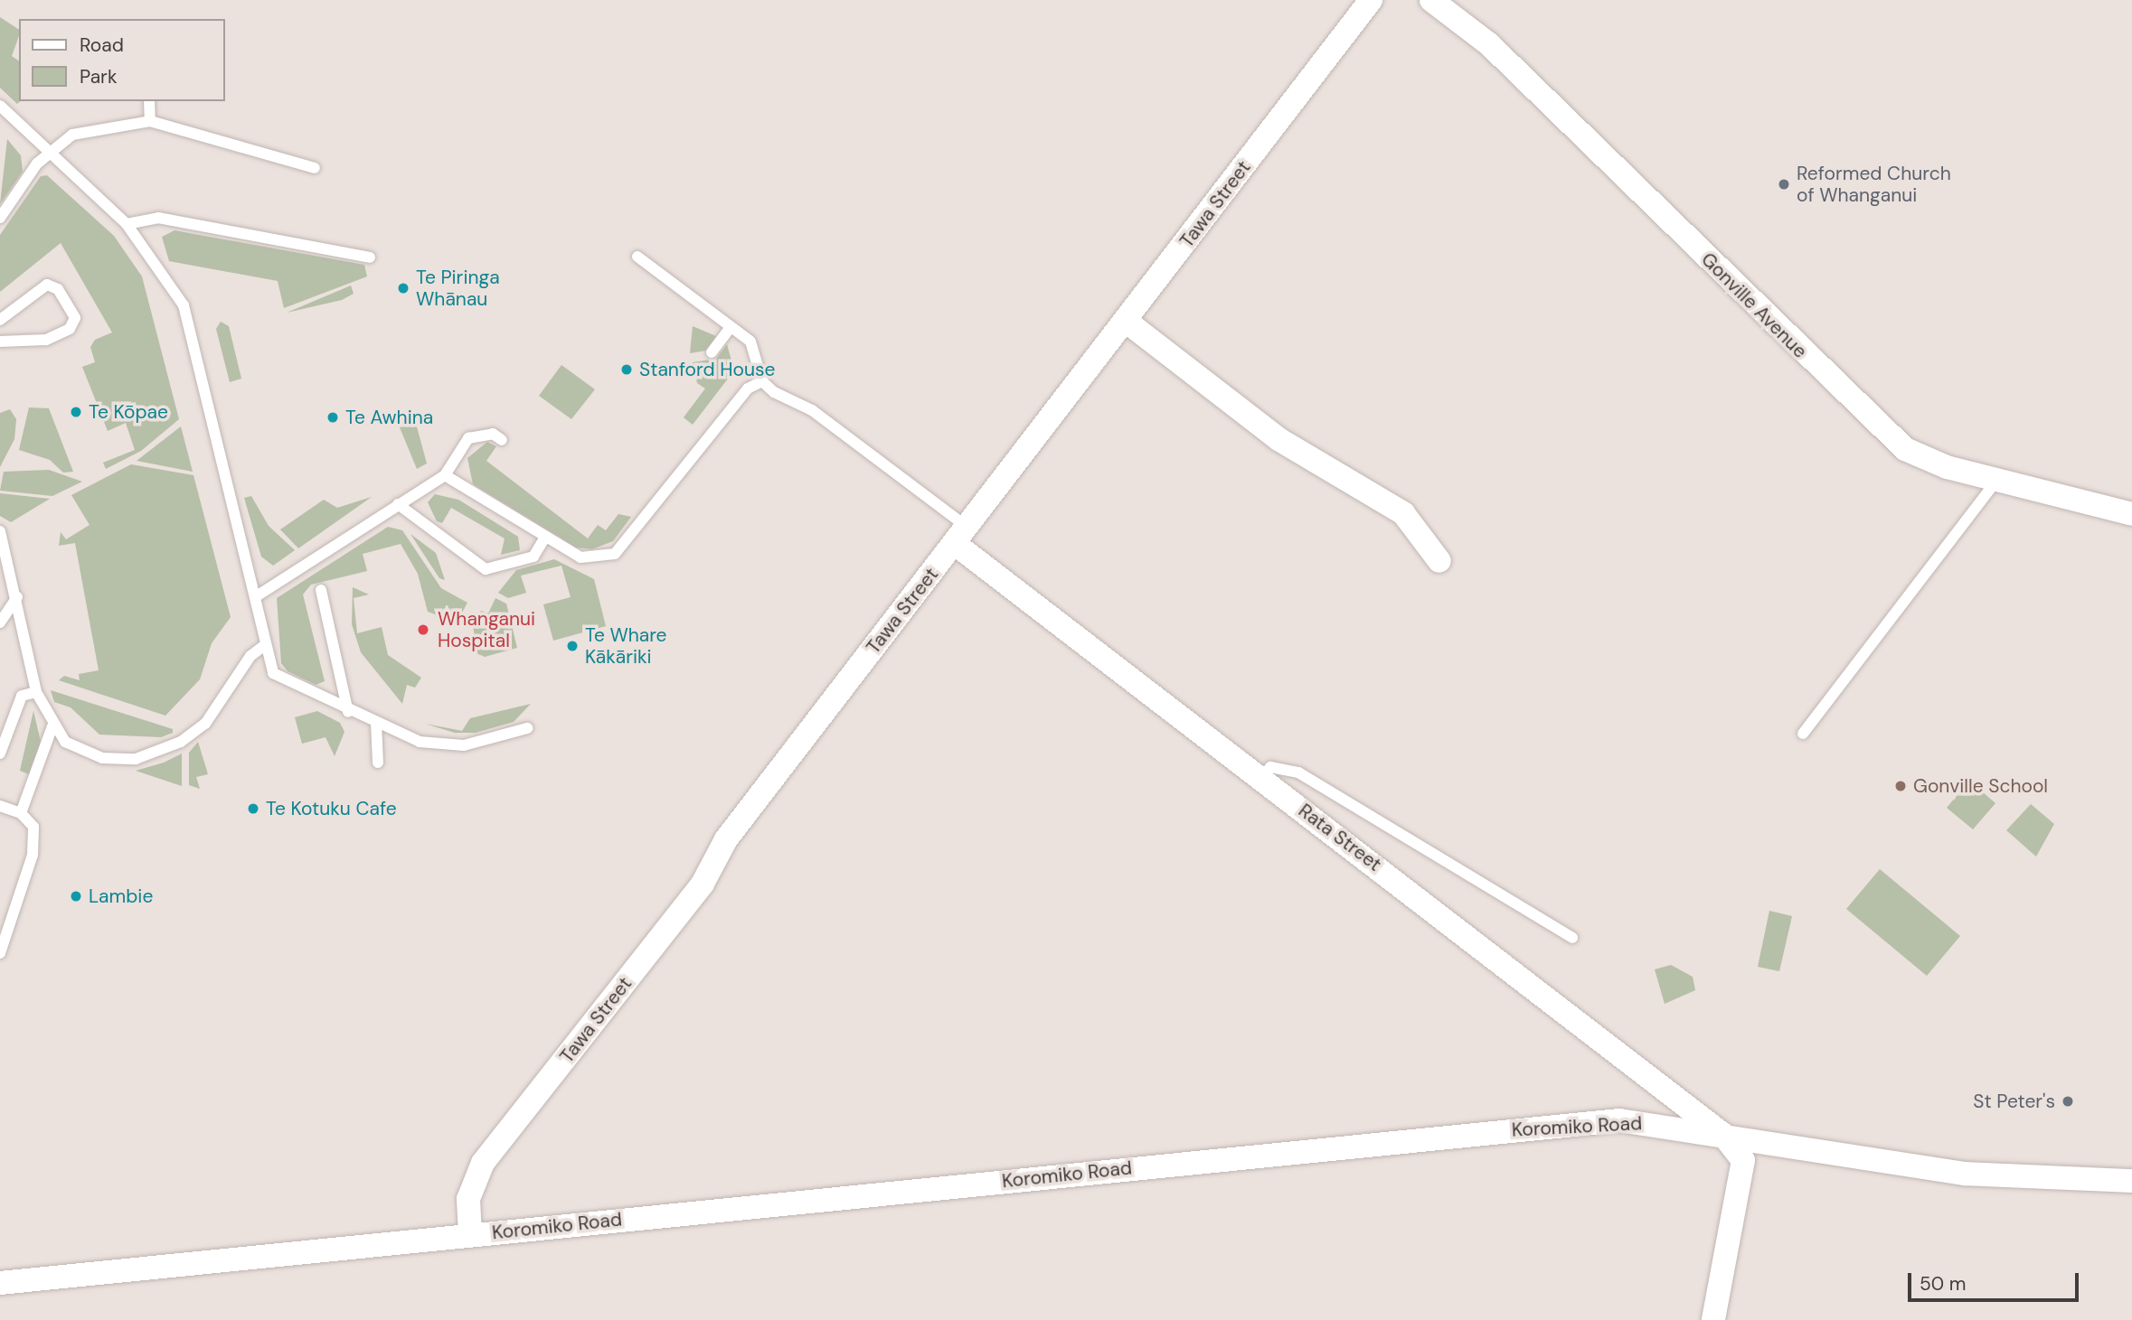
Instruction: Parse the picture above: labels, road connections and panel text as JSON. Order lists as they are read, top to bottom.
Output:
{
  "streets": {
    "street": [
      "Tawa Street",
      "Gonville Avenue",
      "Rata Street",
      "Koromiko Road"
    ]
  },
  "crossings": [
    ["Tawa Street", "Rata Street"],
    ["Tawa Street", "Koromiko Road"],
    ["Rata Street", "Koromiko Road"]
  ],
  "places": [
    "Reformed Church of Whanganui",
    "Te Piringa Whānau",
    "Stanford House",
    "Te Kōpae",
    "Te Awhina",
    "Whanganui Hospital",
    "Te Whare Kākāriki",
    "Gonville School",
    "Te Kotuku Cafe",
    "Lambie",
    "St Peter's"
  ],
  "legend": ["Road", "Park"],
  "scale_bar": "50 m"
}
